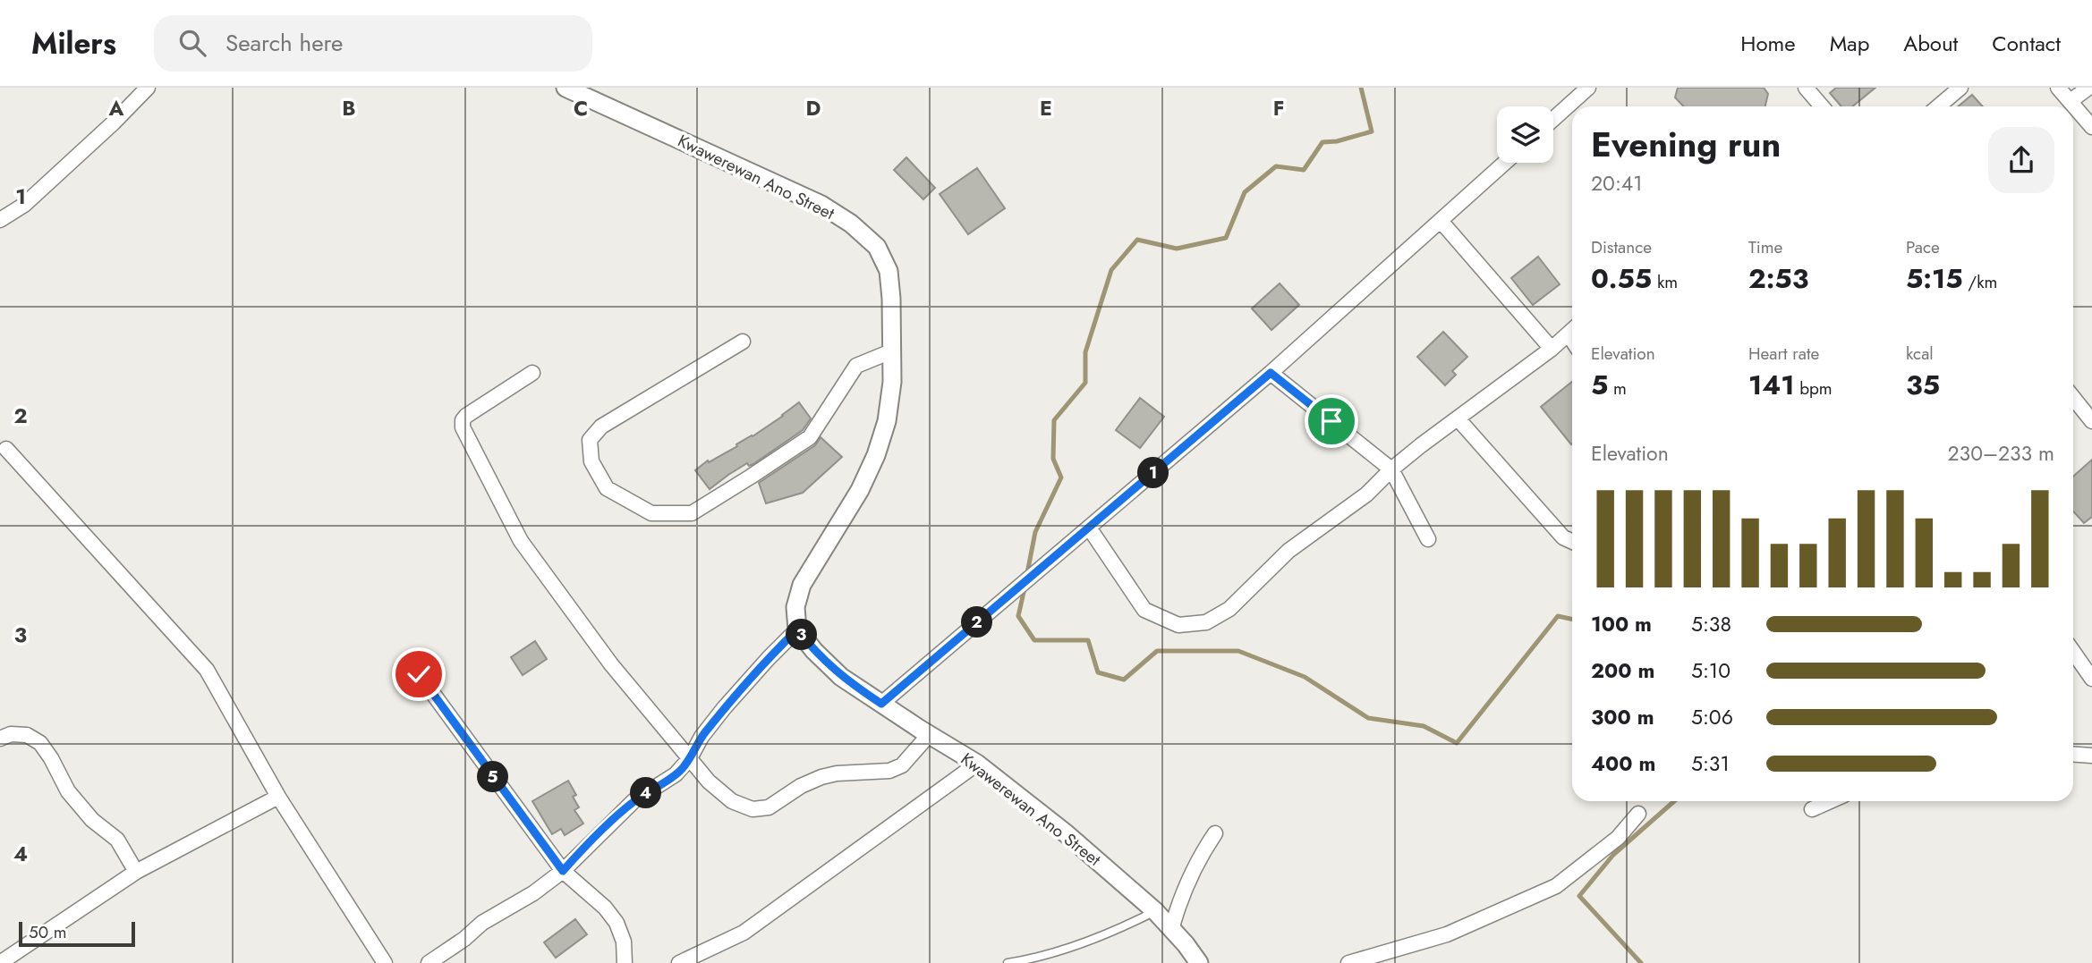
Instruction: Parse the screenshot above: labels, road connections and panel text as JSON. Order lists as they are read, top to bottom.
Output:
{
  "streets": {
    "street": ["Kwawerewan Ano Street"]
  },
  "scale_bar": "50 m",
  "page": {
    "header": "Milers",
    "search": "Search here",
    "nav": [
      "Home",
      "Map",
      "About",
      "Contact"
    ],
    "heading": ["Evening run", "20:41"],
    "stats": [
      ["Distance", "0.55 km"],
      ["Time", "2:53"],
      ["Pace", "5:15 /km"],
      ["Elevation", "5 m"],
      ["Heart rate", "141 bpm"],
      ["kcal", "35"]
    ],
    "chart": ["Elevation", "230–233 m"],
    "pins": [
      "1",
      "2",
      "3",
      "5",
      "4"
    ],
    "list": [
      {
        "name": "100 m",
        "note": "5:38"
      },
      {
        "name": "200 m",
        "note": "5:10"
      },
      {
        "name": "300 m",
        "note": "5:06"
      },
      {
        "name": "400 m",
        "note": "5:31"
      }
    ],
    "scale": "50 m"
  },
  "grid": {
    "columns": [
      "A",
      "B",
      "C",
      "D",
      "E",
      "F"
    ],
    "rows": [
      "1",
      "2",
      "3",
      "4"
    ]
  }
}
